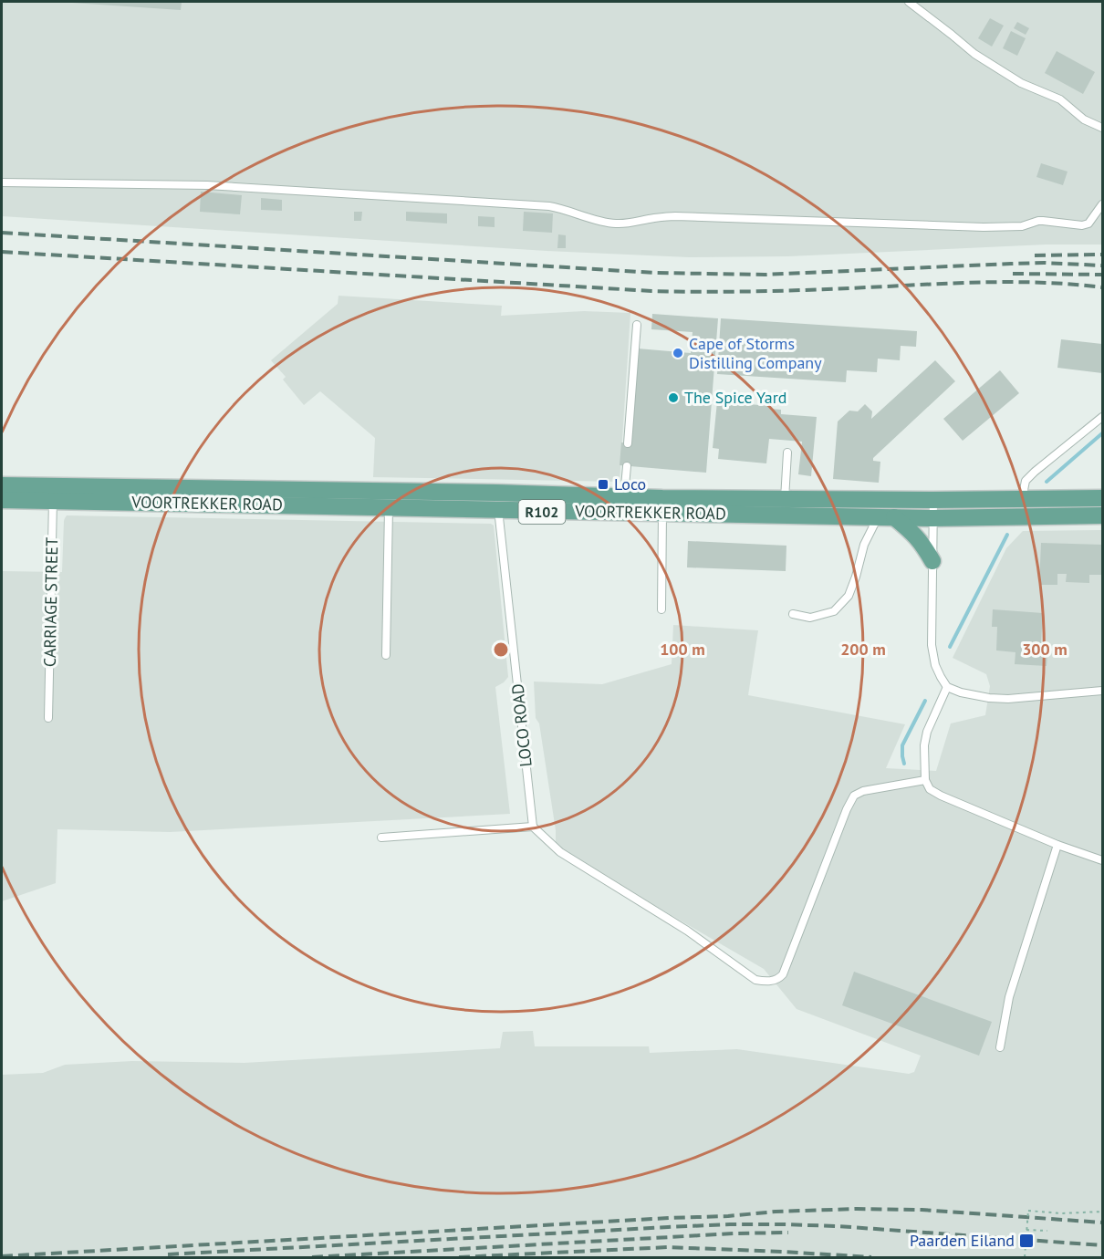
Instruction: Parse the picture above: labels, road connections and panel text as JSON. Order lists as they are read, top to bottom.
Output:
{
  "streets": {
    "main road": ["VOORTREKKER ROAD", "R102"],
    "lane": ["CARRIAGE STREET", "LOCO ROAD"]
  },
  "crossings": [
    ["VOORTREKKER ROAD", "CARRIAGE STREET"],
    ["VOORTREKKER ROAD", "LOCO ROAD"]
  ],
  "places": {
    "other": ["Cape of Storms Distilling Company", "The Spice Yard"],
    "transit": ["Loco", "Paarden Eiland"]
  },
  "rings": ["100 m", "200 m", "300 m"]
}
